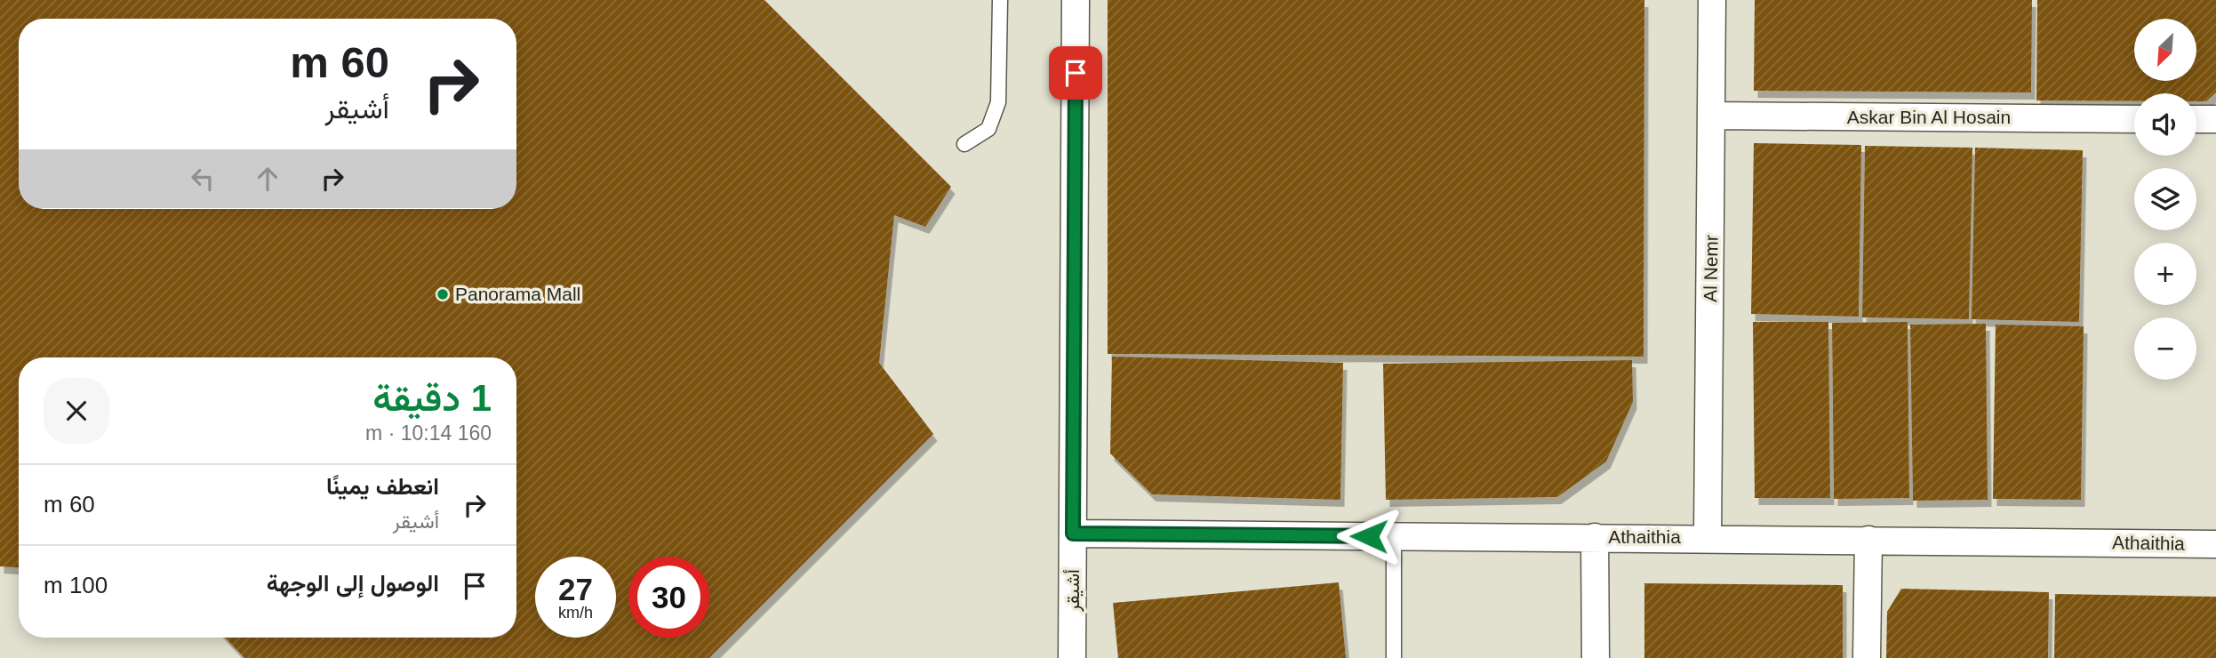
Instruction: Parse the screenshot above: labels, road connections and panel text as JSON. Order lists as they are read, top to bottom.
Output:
{
  "streets": {
    "street": [
      "Askar Bin Al Hosain",
      "Al Nemr",
      "Athaithia",
      "أشيقر"
    ]
  },
  "crossings": [
    ["Askar Bin Al Hosain", "Al Nemr"],
    ["Al Nemr", "Athaithia"],
    ["Athaithia", "أشيقر"]
  ],
  "places": ["Panorama Mall"],
  "north": "bottom left",
  "page": {
    "map_buttons": ["+", "−"],
    "turn": ["60 m", "أشيقر"],
    "heading": ["1 دقيقة", "160 m · 10:14"],
    "list": [
      {
        "name": "انعطف يمينًا",
        "note": "أشيقر",
        "value": "60 m"
      },
      {
        "name": "الوصول إلى الوجهة",
        "value": "100 m"
      }
    ],
    "speed": "27 km/h",
    "limit": "30"
  }
}
